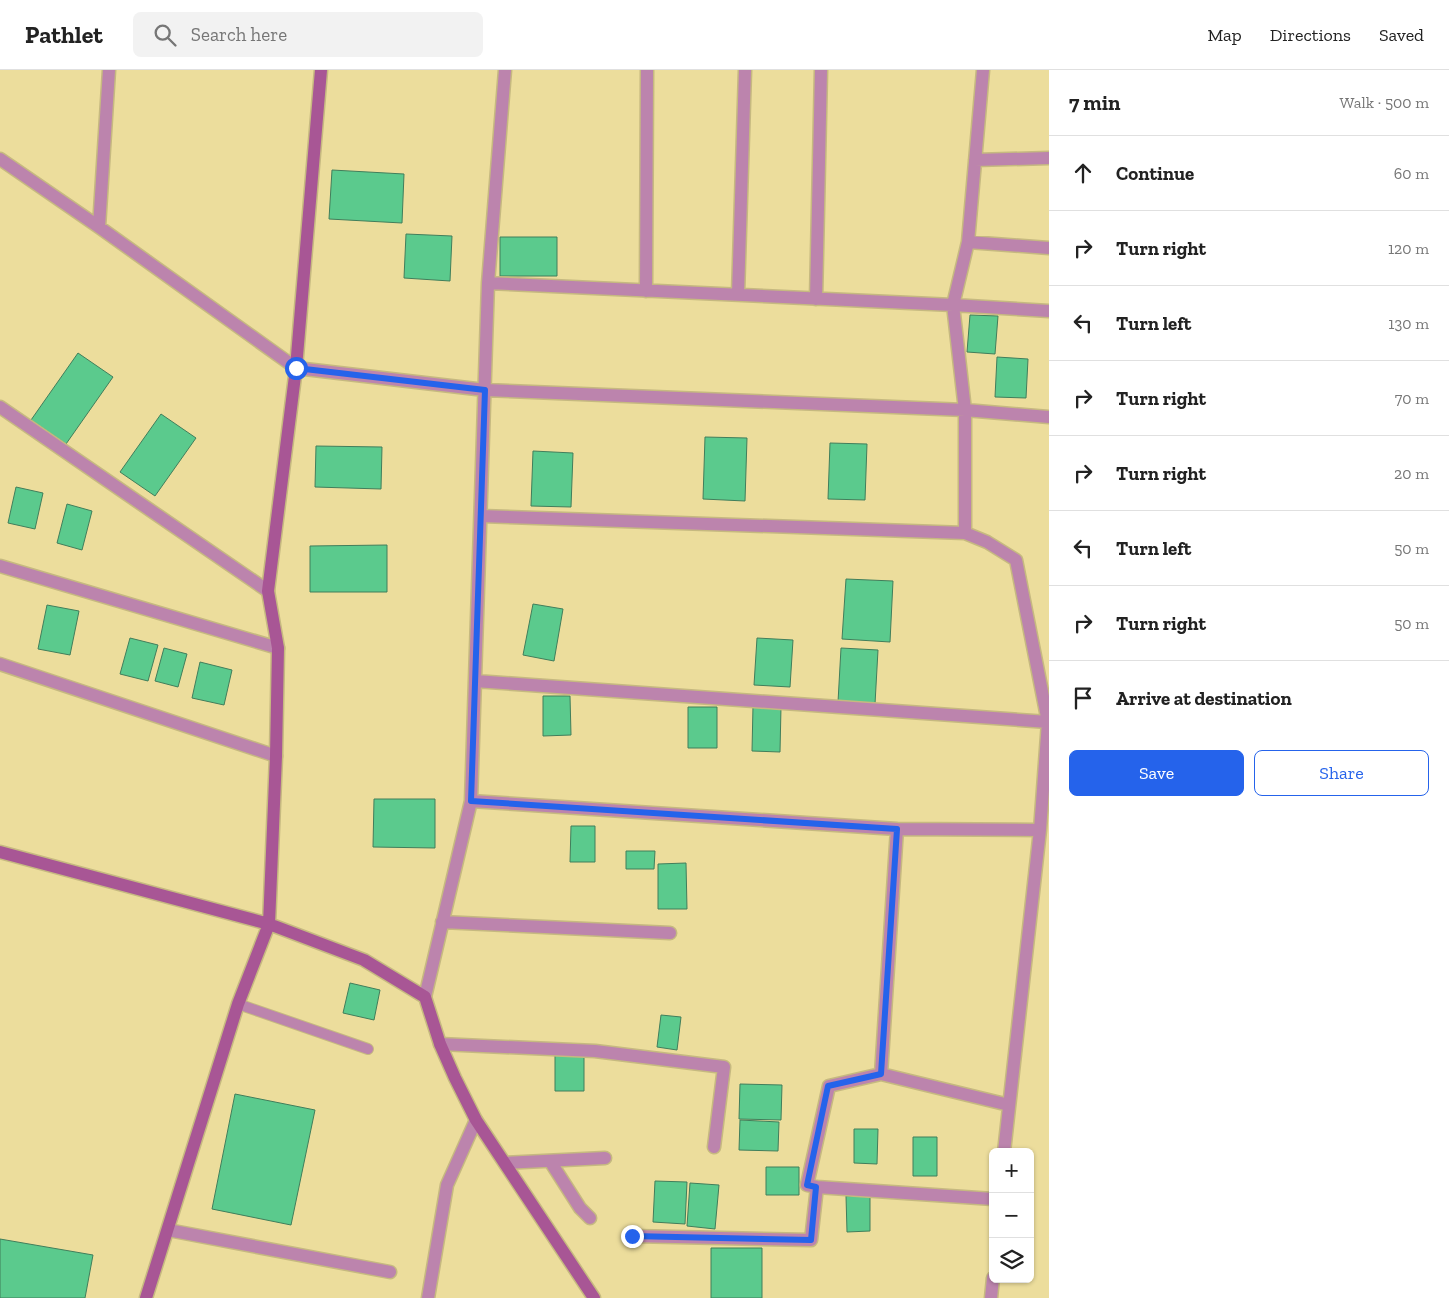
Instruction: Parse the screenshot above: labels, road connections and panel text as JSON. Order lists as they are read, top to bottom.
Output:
{
  "page": {
    "header": "Pathlet",
    "search": "Search here",
    "nav": ["Map", "Directions", "Saved"],
    "heading": ["7 min", "Walk · 500 m"],
    "list": [
      ["Continue", "60 m"],
      ["Turn right", "120 m"],
      ["Turn left", "130 m"],
      ["Turn right", "70 m"],
      ["Turn right", "20 m"],
      ["Turn left", "50 m"],
      ["Turn right", "50 m"],
      "Arrive at destination"
    ],
    "buttons": ["Save", "Share"],
    "map_buttons": ["+", "−"]
  }
}
